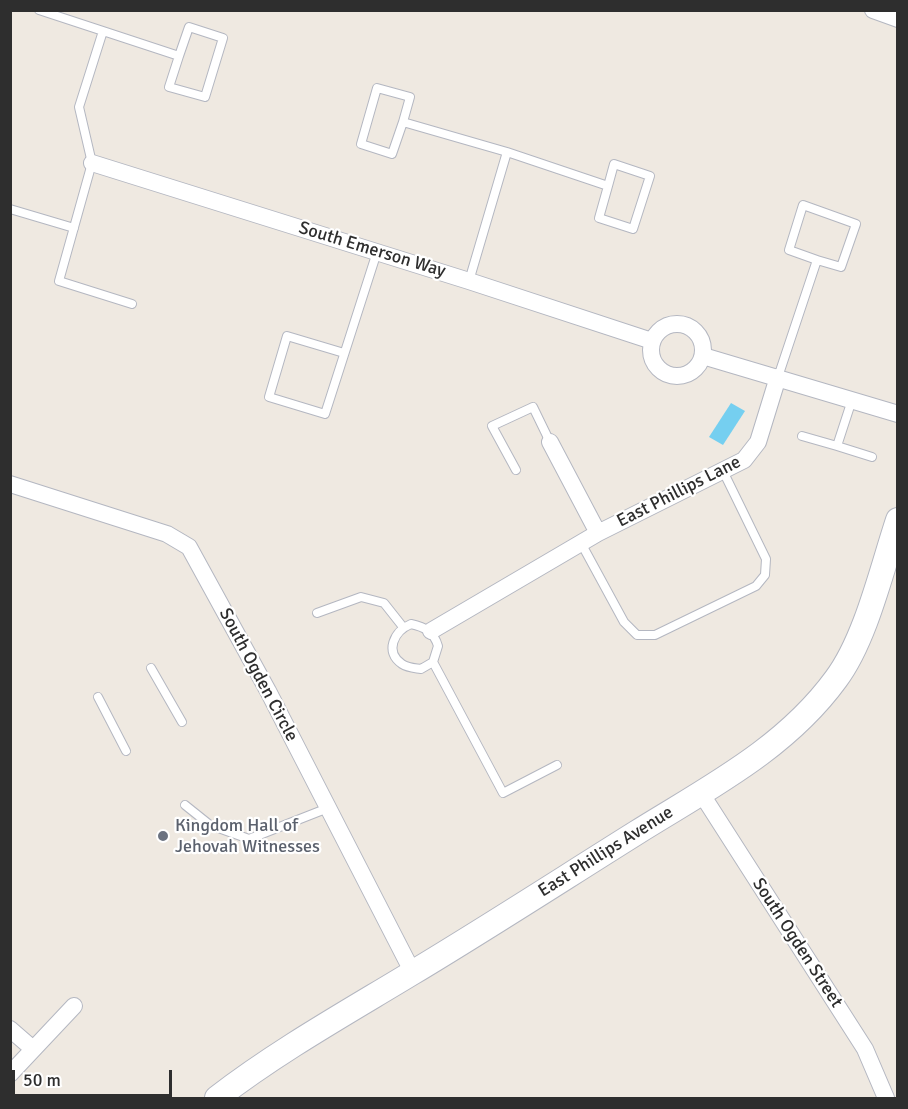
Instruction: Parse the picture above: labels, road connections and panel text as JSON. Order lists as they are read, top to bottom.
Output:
{
  "streets": {
    "street": [
      "South Emerson Way",
      "East Phillips Lane",
      "South Ogden Circle",
      "East Phillips Avenue",
      "South Ogden Street"
    ]
  },
  "crossings": [
    ["South Ogden Circle", "East Phillips Avenue"],
    ["East Phillips Avenue", "South Ogden Street"]
  ],
  "places": ["Kingdom Hall of Jehovah Witnesses"],
  "scale_bar": "50 m"
}
